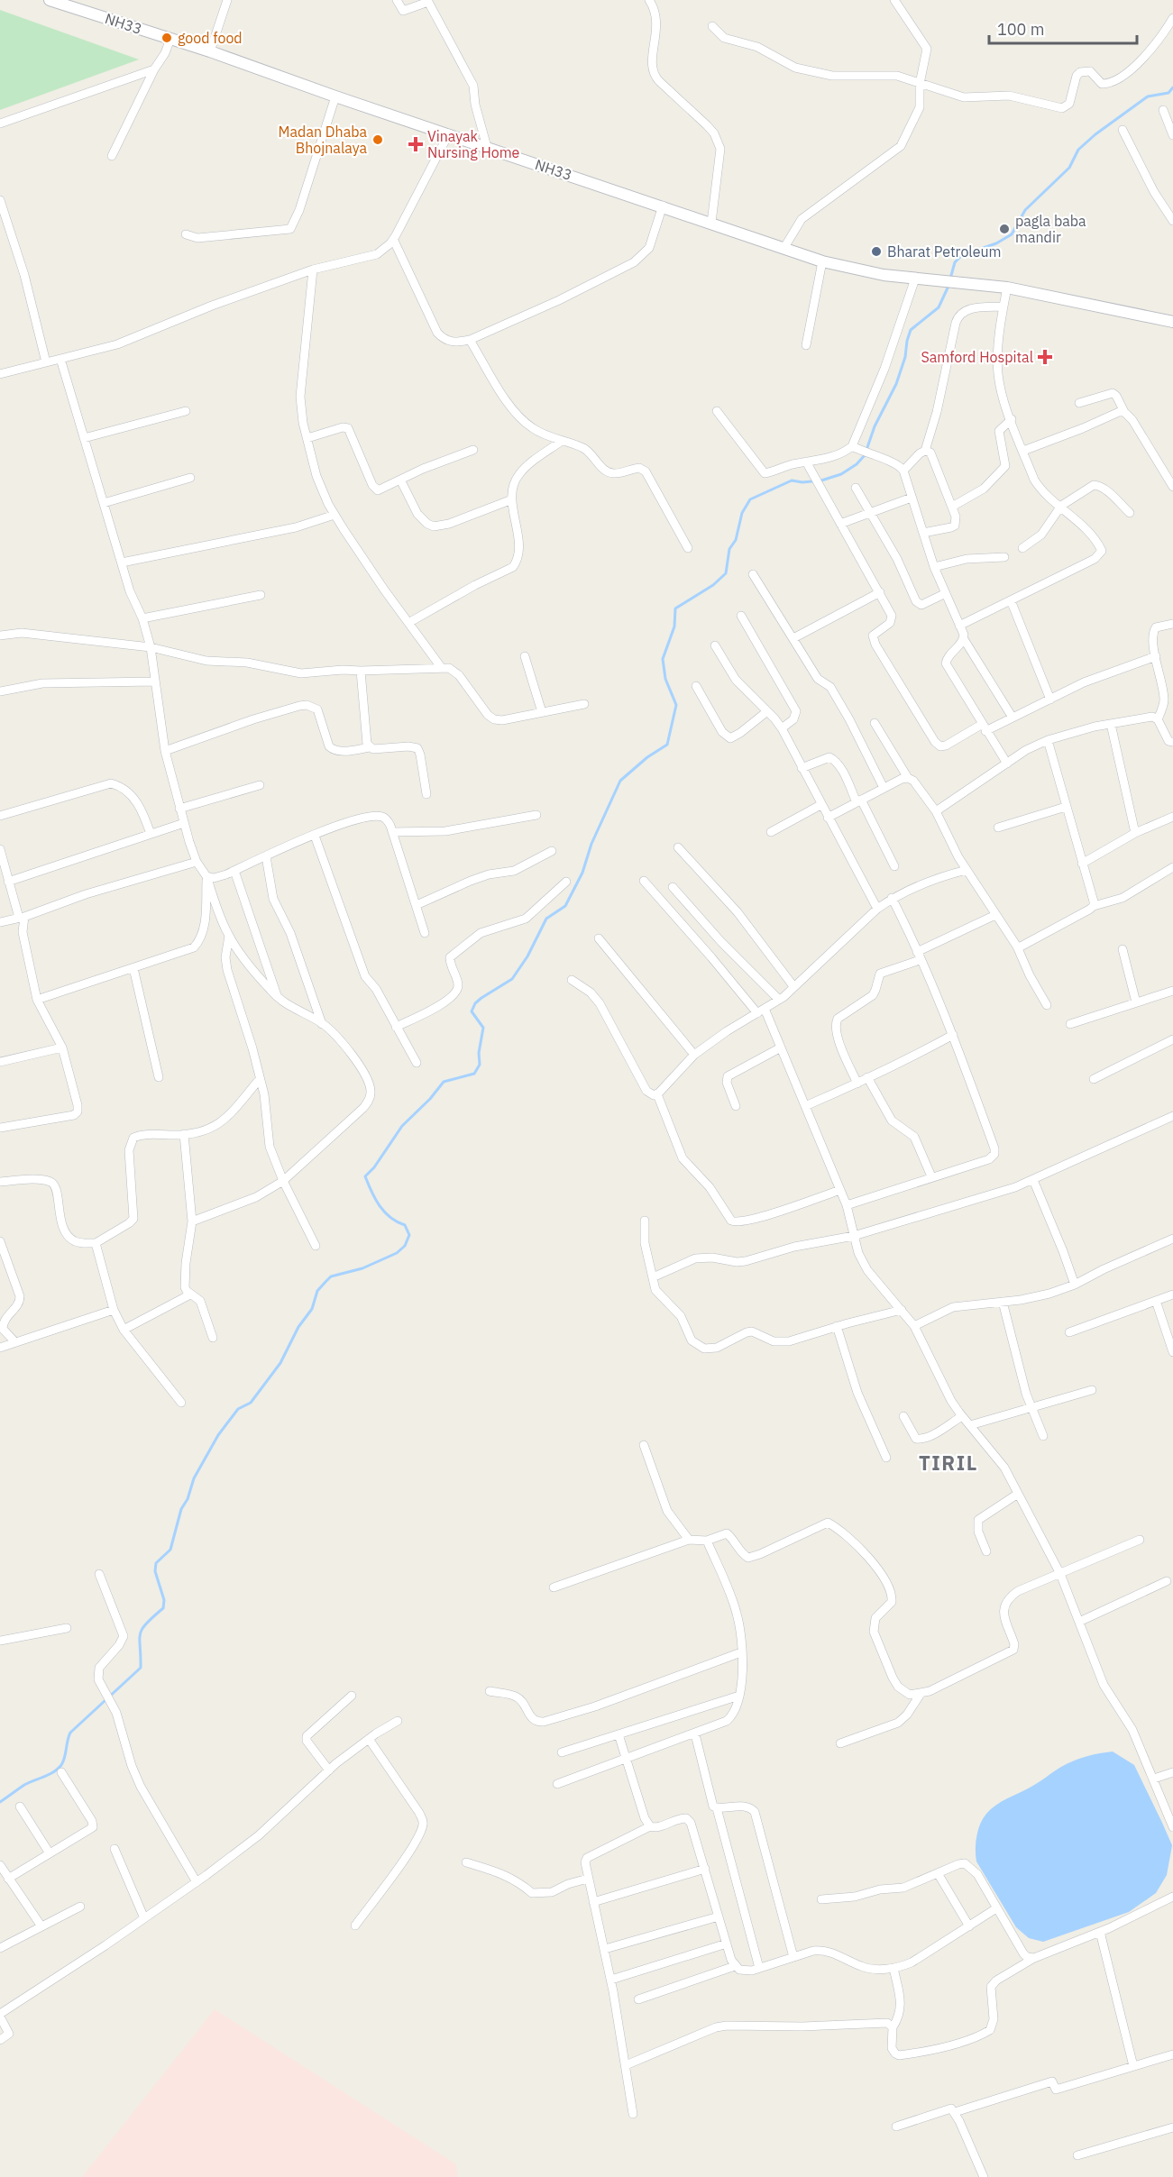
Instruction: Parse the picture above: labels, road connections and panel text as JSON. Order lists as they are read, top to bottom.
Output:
{
  "streets": {
    "main road": ["NH33"]
  },
  "districts": ["TIRIL"],
  "places": {
    "other": [
      "good food",
      "Madan Dhaba Bhojnalaya",
      "pagla baba mandir",
      "Bharat Petroleum"
    ],
    "health": ["Vinayak Nursing Home", "Samford Hospital"]
  },
  "scale_bar": "100 m"
}
